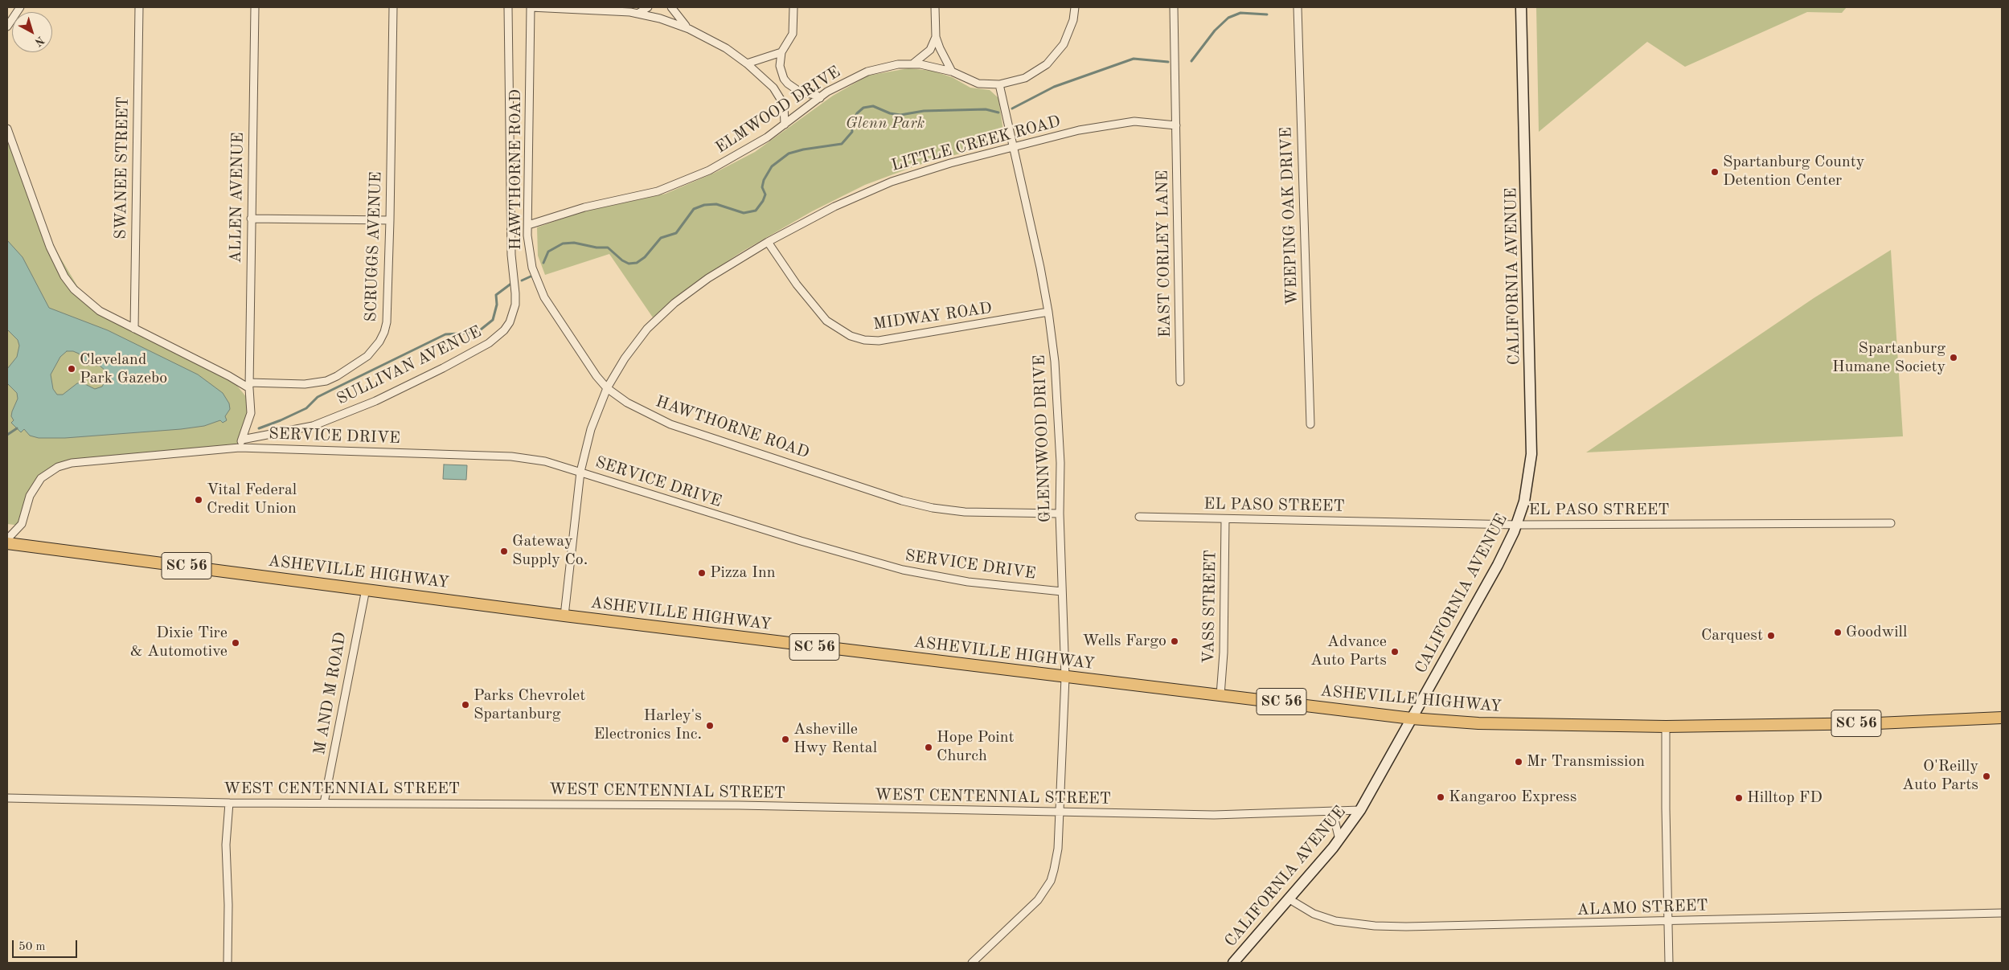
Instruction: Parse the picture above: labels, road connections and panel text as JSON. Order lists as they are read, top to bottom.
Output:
{
  "streets": {
    "main road": ["CALIFORNIA AVENUE", "SC 56", "ASHEVILLE HIGHWAY"],
    "street": [
      "ELMWOOD DRIVE",
      "LITTLE CREEK ROAD",
      "SWANEE STREET",
      "HAWTHORNE ROAD",
      "ALLEN AVENUE",
      "WEEPING OAK DRIVE",
      "SCRUGGS AVENUE",
      "EAST CORLEY LANE",
      "MIDWAY ROAD",
      "SULLIVAN AVENUE",
      "SERVICE DRIVE",
      "GLENNWOOD DRIVE",
      "EL PASO STREET",
      "VASS STREET",
      "M AND M ROAD",
      "WEST CENTENNIAL STREET",
      "ALAMO STREET"
    ]
  },
  "crossings": [
    ["ELMWOOD DRIVE", "HAWTHORNE ROAD"],
    ["ELMWOOD DRIVE", "GLENNWOOD DRIVE"],
    ["LITTLE CREEK ROAD", "HAWTHORNE ROAD"],
    ["LITTLE CREEK ROAD", "EAST CORLEY LANE"],
    ["LITTLE CREEK ROAD", "MIDWAY ROAD"],
    ["LITTLE CREEK ROAD", "SERVICE DRIVE"],
    ["LITTLE CREEK ROAD", "GLENNWOOD DRIVE"],
    ["LITTLE CREEK ROAD", "ASHEVILLE HIGHWAY"],
    ["HAWTHORNE ROAD", "GLENNWOOD DRIVE"],
    ["ALLEN AVENUE", "SCRUGGS AVENUE"],
    ["ALLEN AVENUE", "SULLIVAN AVENUE"],
    ["ALLEN AVENUE", "SERVICE DRIVE"],
    ["CALIFORNIA AVENUE", "EL PASO STREET"],
    ["CALIFORNIA AVENUE", "ASHEVILLE HIGHWAY"],
    ["CALIFORNIA AVENUE", "WEST CENTENNIAL STREET"],
    ["CALIFORNIA AVENUE", "ALAMO STREET"],
    ["MIDWAY ROAD", "GLENNWOOD DRIVE"],
    ["SERVICE DRIVE", "GLENNWOOD DRIVE"],
    ["GLENNWOOD DRIVE", "ASHEVILLE HIGHWAY"],
    ["GLENNWOOD DRIVE", "WEST CENTENNIAL STREET"],
    ["EL PASO STREET", "VASS STREET"],
    ["ASHEVILLE HIGHWAY", "VASS STREET"],
    ["ASHEVILLE HIGHWAY", "M AND M ROAD"],
    ["M AND M ROAD", "WEST CENTENNIAL STREET"]
  ],
  "parks": ["Glenn Park"],
  "places": [
    "Spartanburg County Detention Center",
    "Spartanburg Humane Society",
    "Cleveland Park Gazebo",
    "Vital Federal Credit Union",
    "Gateway Supply Co.",
    "Pizza Inn",
    "Goodwill",
    "Carquest",
    "Wells Fargo",
    "Dixie Tire & Automotive",
    "Advance Auto Parts",
    "Parks Chevrolet Spartanburg",
    "Harley's Electronics Inc.",
    "Asheville Hwy Rental",
    "Hope Point Church",
    "Mr Transmission",
    "O'Reilly Auto Parts",
    "Kangaroo Express",
    "Hilltop FD"
  ],
  "scale_bar": "50 m",
  "north": "bottom right"
}
